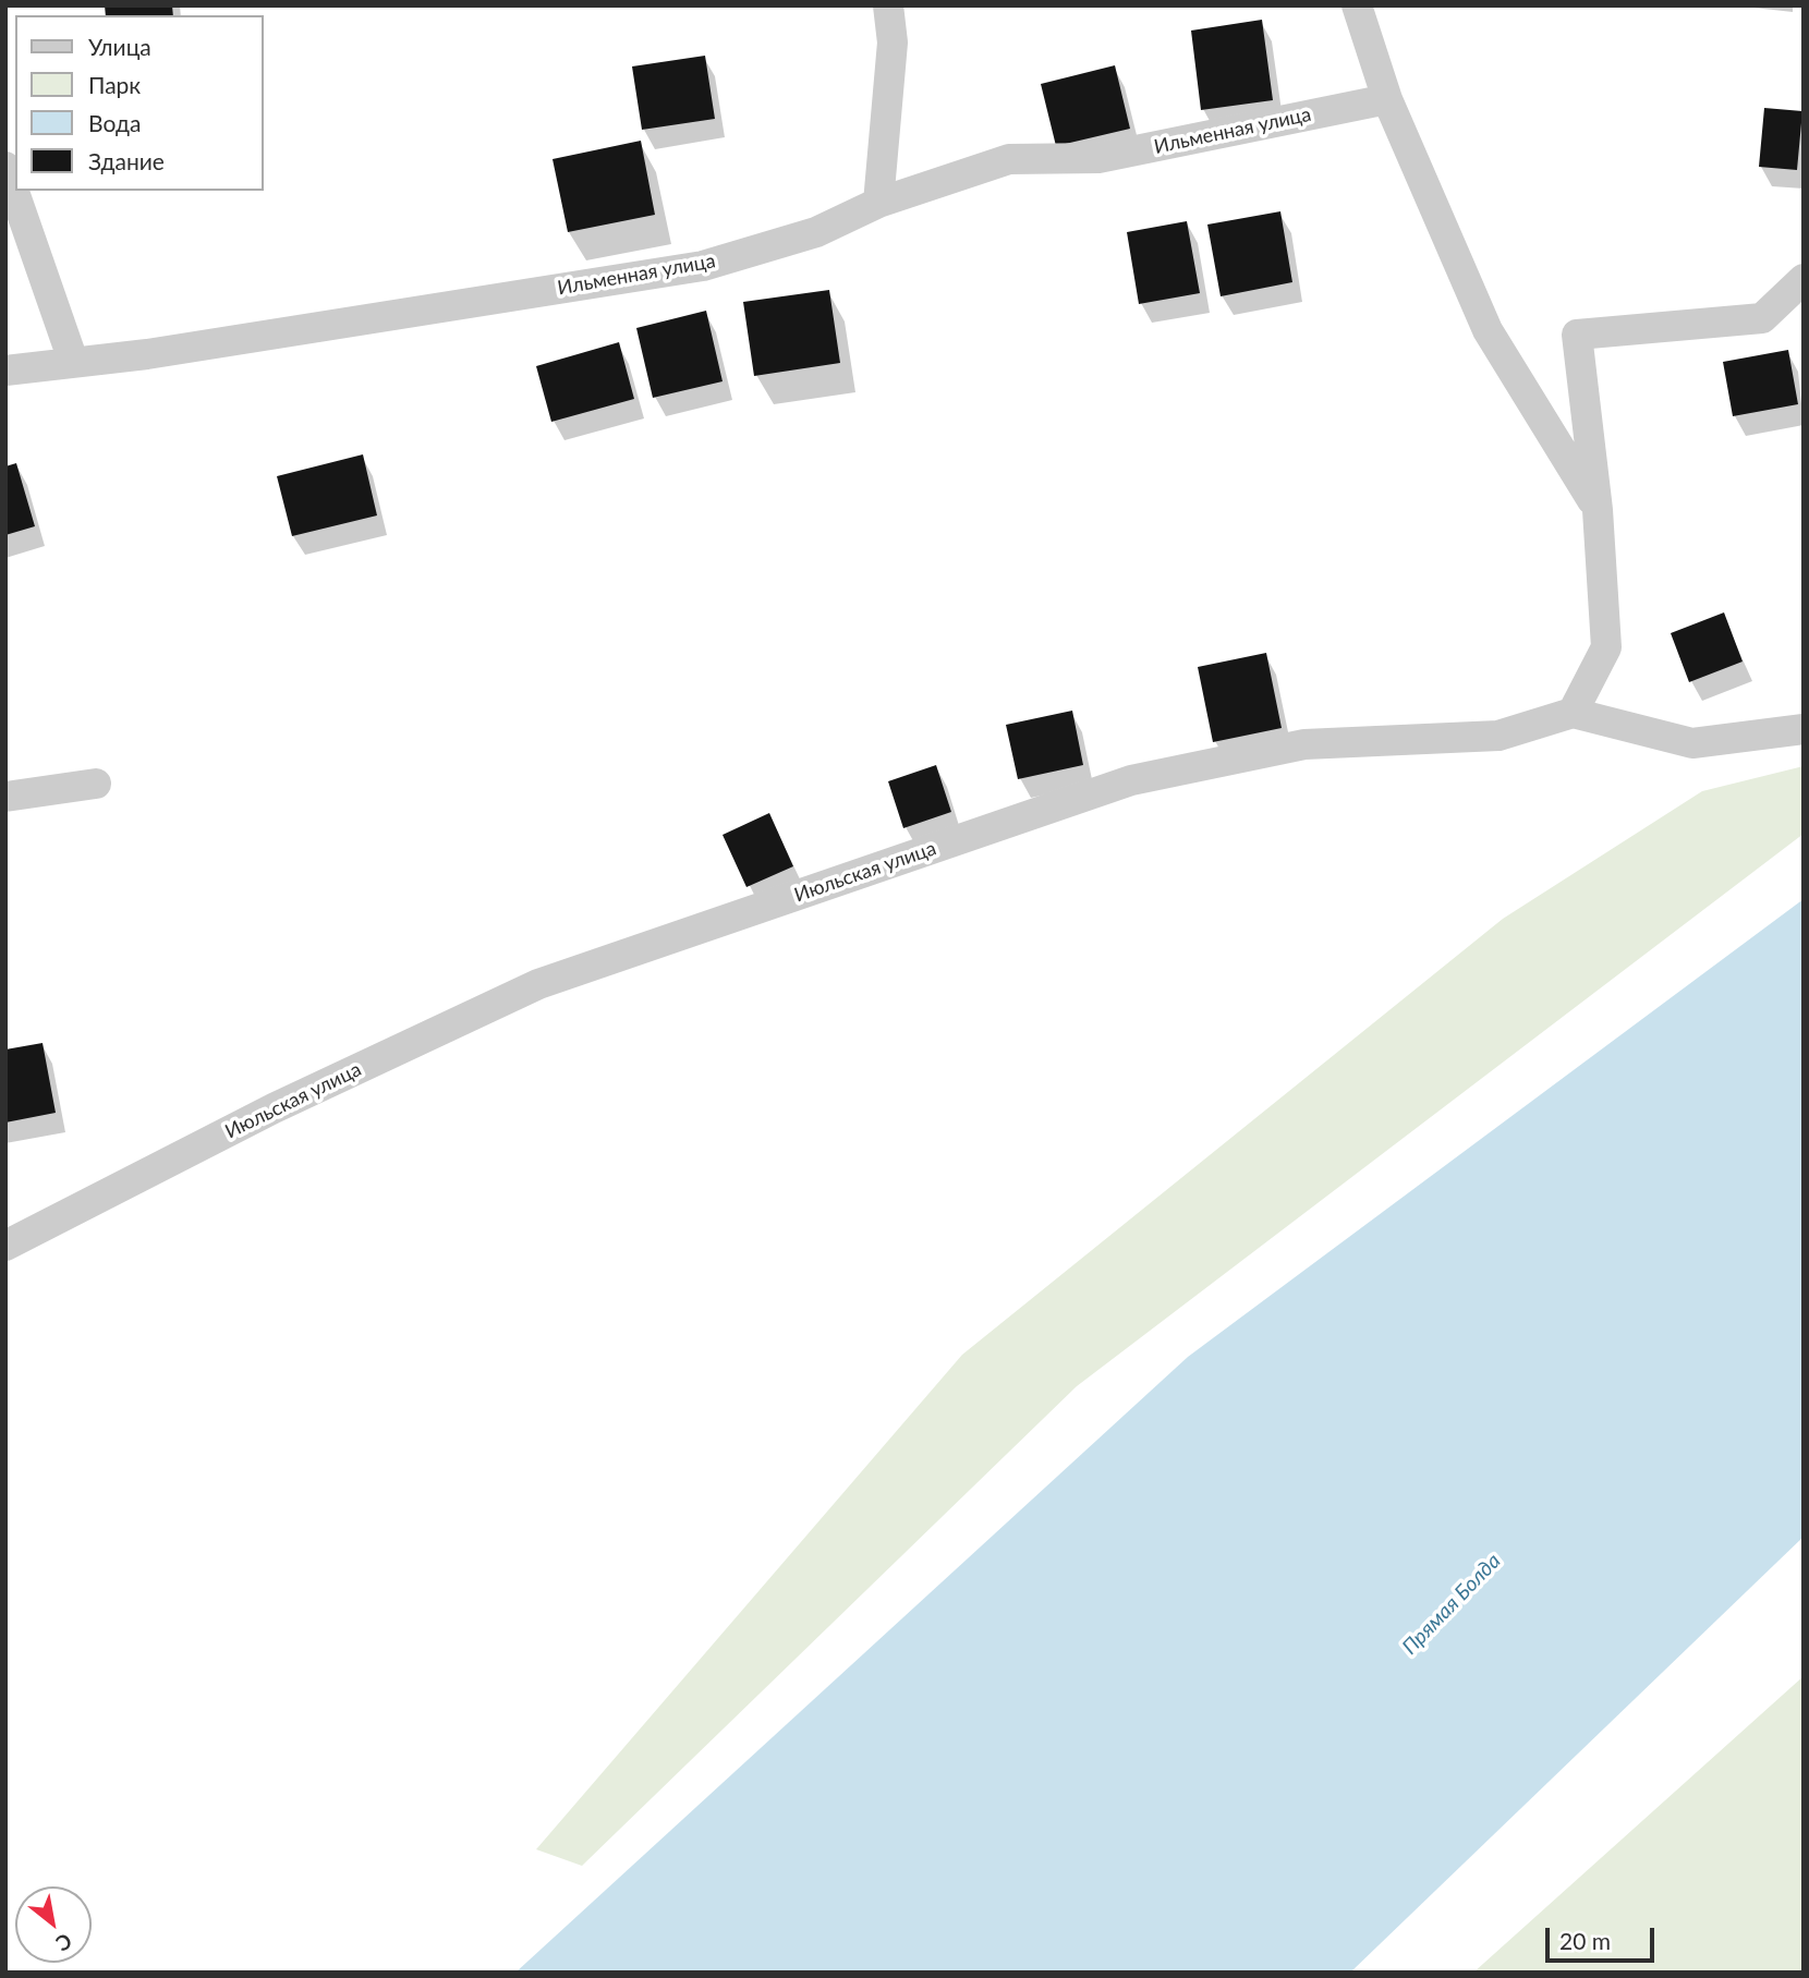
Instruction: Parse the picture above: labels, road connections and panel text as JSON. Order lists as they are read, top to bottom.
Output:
{
  "streets": {
    "street": ["Ильменная улица", "Июльская улица"]
  },
  "water": ["Прямая Болда"],
  "legend": [
    "Улица",
    "Парк",
    "Вода",
    "Здание"
  ],
  "scale_bar": "20 m",
  "north": "bottom right"
}
